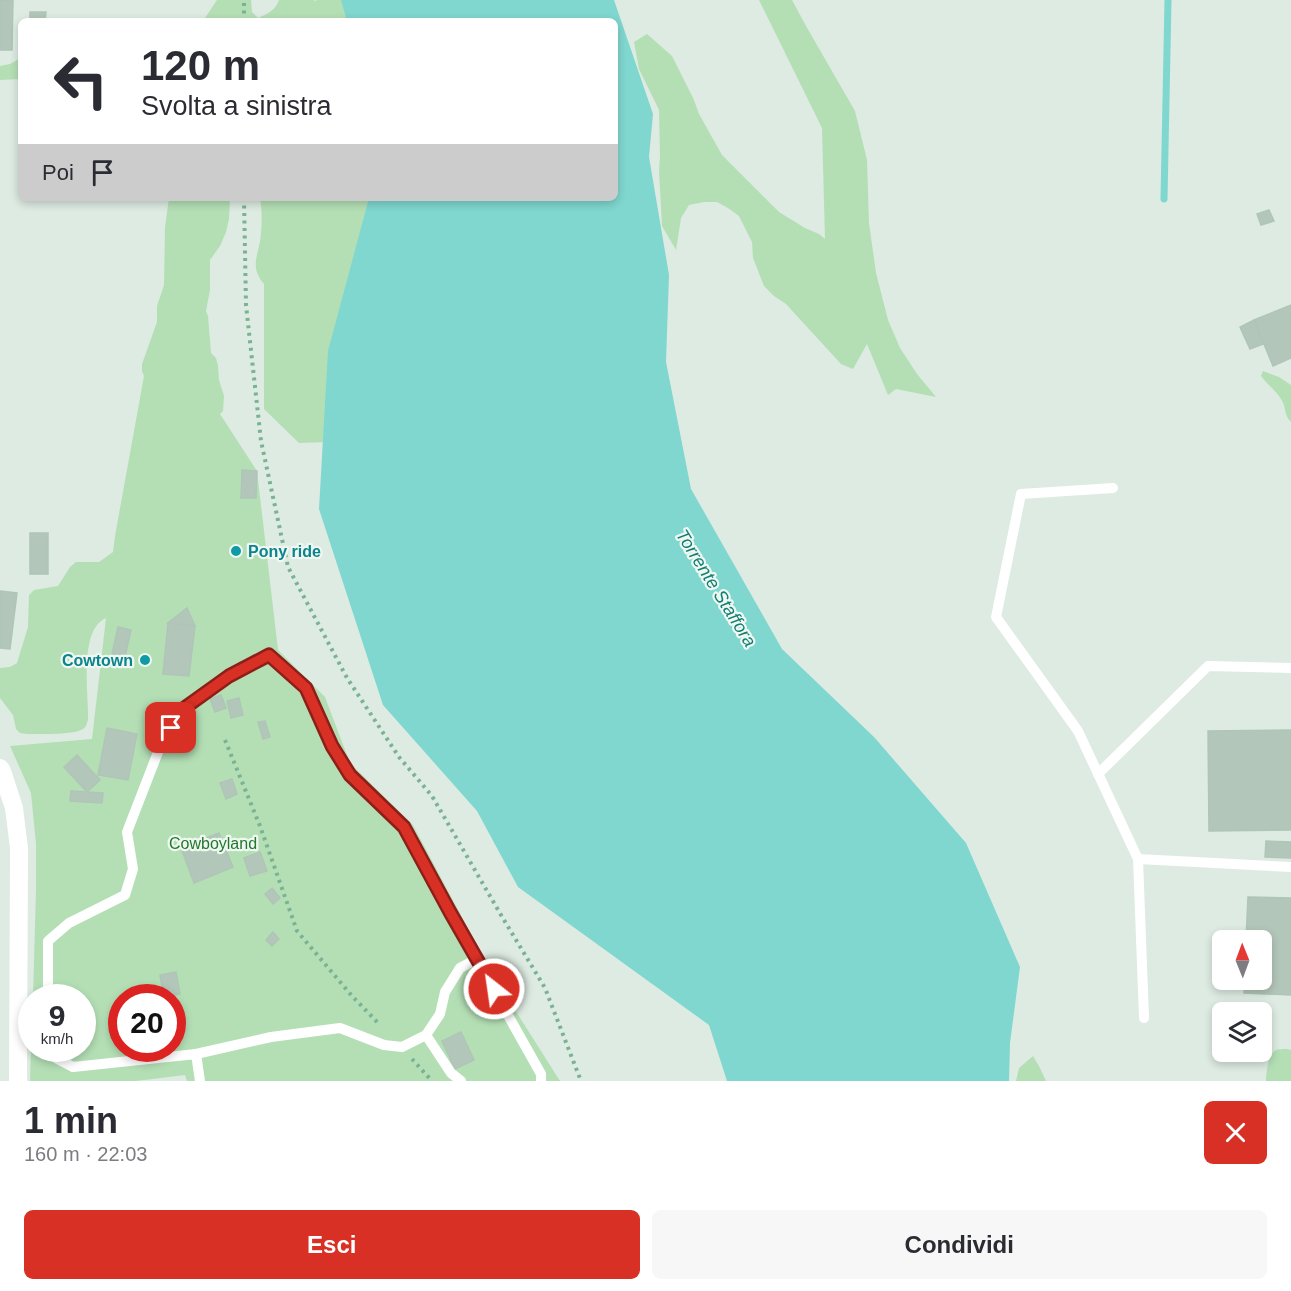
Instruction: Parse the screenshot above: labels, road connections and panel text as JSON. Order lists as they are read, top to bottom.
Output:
{
  "water": ["Torrente Staffora"],
  "parks": ["Cowboyland"],
  "places": ["Pony ride", "Cowtown"],
  "north": "top",
  "page": {
    "turn": ["120 m", "Svolta a sinistra"],
    "then": "Poi",
    "speed": "9 km/h",
    "limit": "20",
    "heading": ["1 min", "160 m · 22:03"],
    "buttons": ["Esci", "Condividi"]
  }
}
